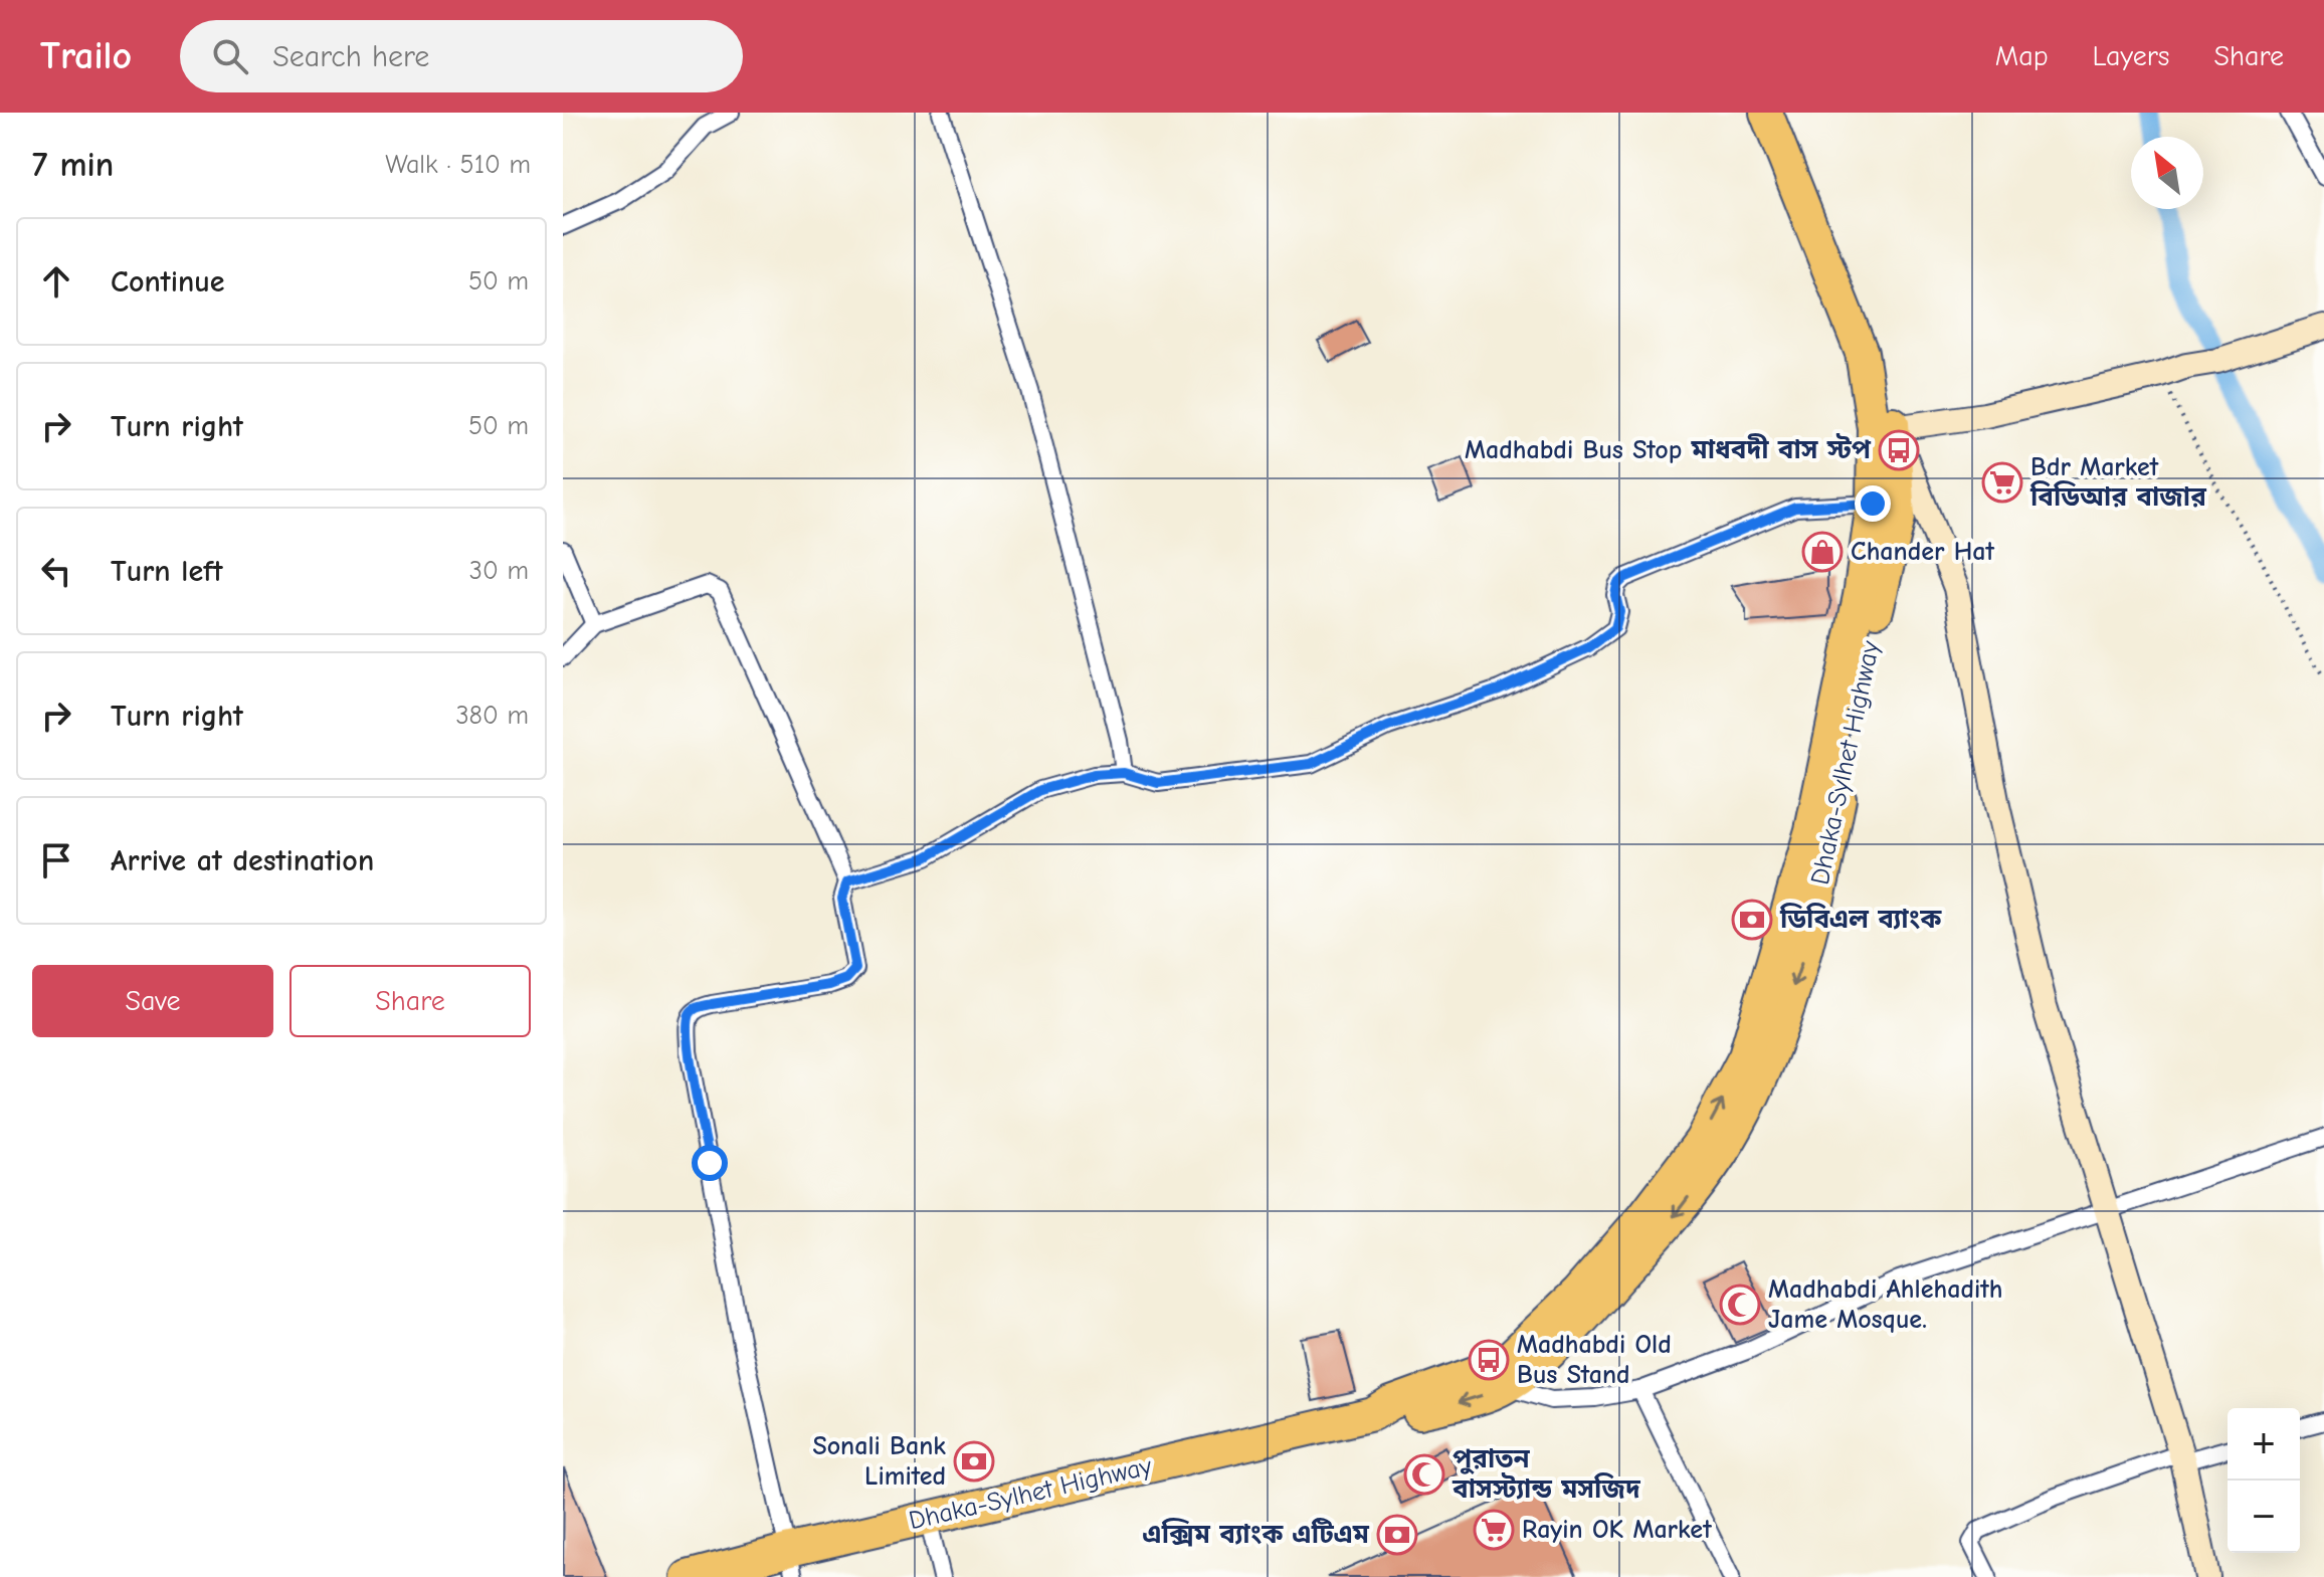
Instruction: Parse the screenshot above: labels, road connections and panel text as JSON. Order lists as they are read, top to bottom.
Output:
{
  "streets": {
    "highway": ["Dhaka-Sylhet Highway"]
  },
  "places": {
    "bus stop": ["Madhabdi Bus Stop মাধবদী বাস স্টপ", "Madhabdi Old Bus Stand"],
    "supermarket": ["Bdr Market বিডিআর বাজার", "Rayin OK Market"],
    "shop": ["Chander Hat"],
    "bank": ["ডিবিএল ব্যাংক", "Sonali Bank Limited", "এক্সিম ব্যাংক এটিএম"],
    "mosque": ["Madhabdi Ahlehadith Jame Mosque.", "পুরাতন বাসস্ট্যান্ড মসজিদ"]
  },
  "north": "top left",
  "page": {
    "header": "Trailo",
    "search": "Search here",
    "nav": ["Map", "Layers", "Share"],
    "heading": ["7 min", "Walk · 510 m"],
    "list": [
      ["Continue", "50 m"],
      ["Turn right", "50 m"],
      ["Turn left", "30 m"],
      ["Turn right", "380 m"],
      "Arrive at destination"
    ],
    "buttons": ["Save", "Share"],
    "map_buttons": ["+", "−"]
  }
}
